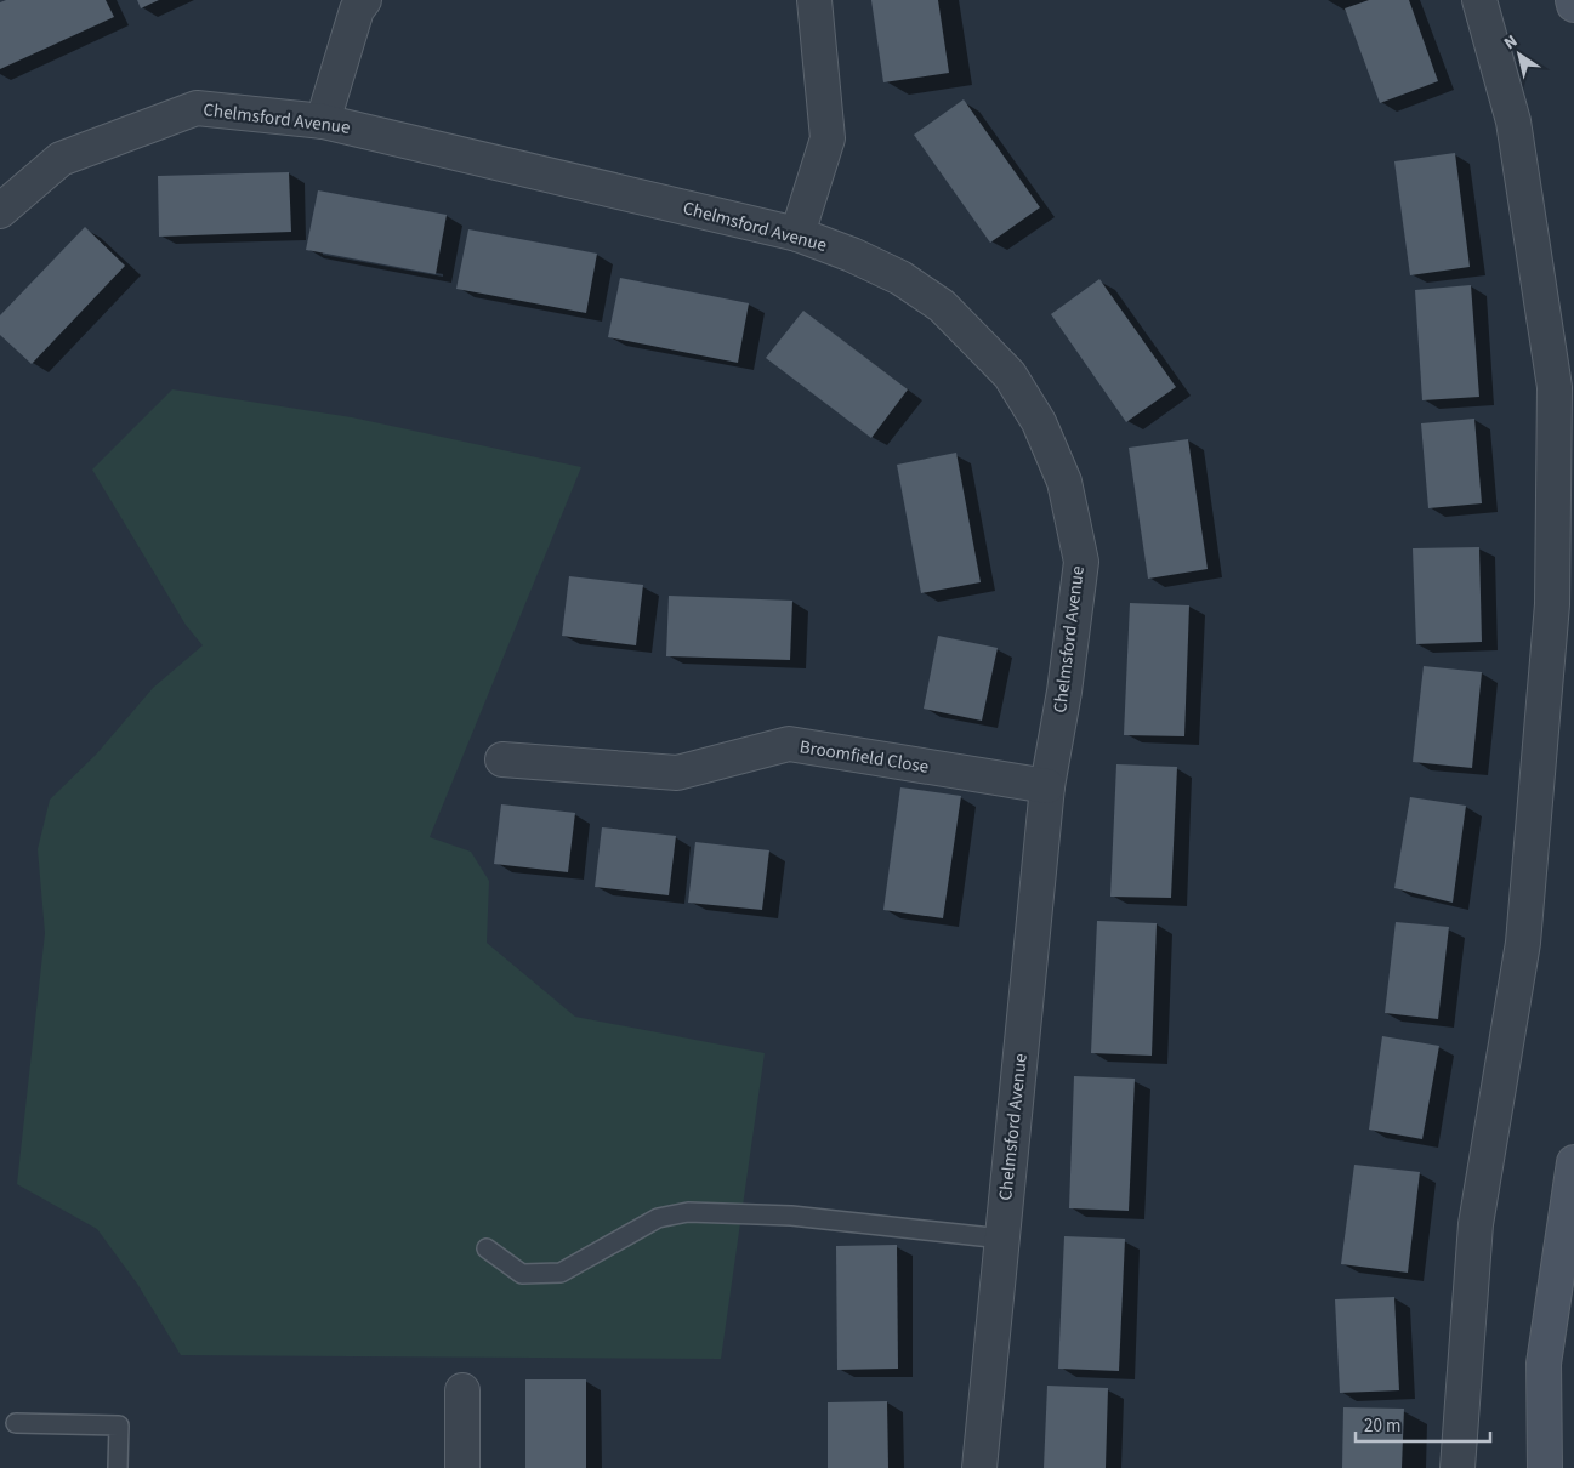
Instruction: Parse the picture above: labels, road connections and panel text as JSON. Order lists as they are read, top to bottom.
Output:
{
  "streets": {
    "street": ["Chelmsford Avenue", "Broomfield Close"]
  },
  "crossings": [
    ["Chelmsford Avenue", "Broomfield Close"]
  ],
  "scale_bar": "20 m",
  "north": "top left"
}
